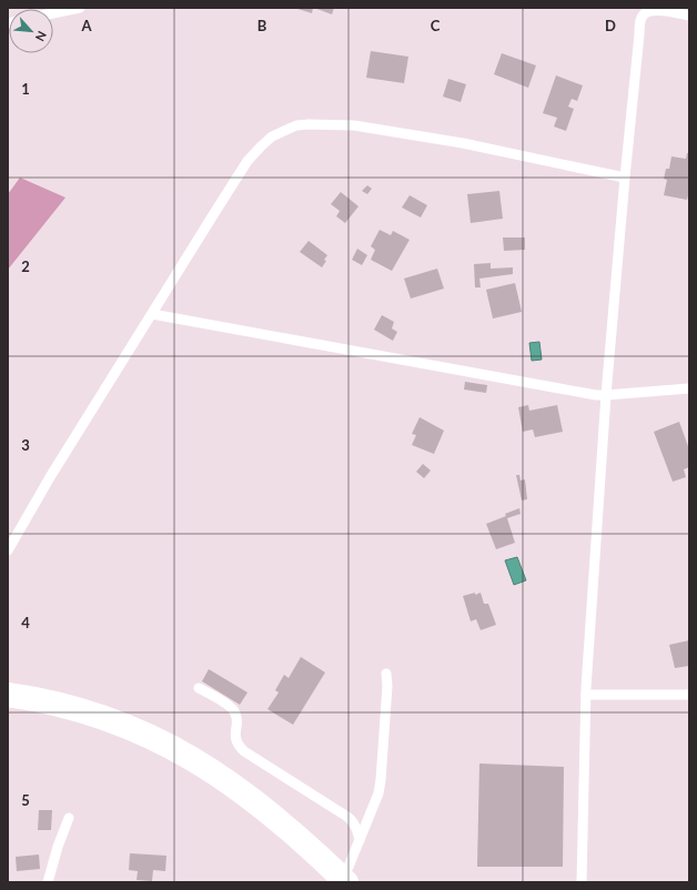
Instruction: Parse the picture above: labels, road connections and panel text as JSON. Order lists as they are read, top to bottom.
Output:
{
  "north": "bottom right",
  "grid": {
    "columns": [
      "A",
      "B",
      "C",
      "D"
    ],
    "rows": [
      "1",
      "2",
      "3",
      "4",
      "5"
    ]
  }
}
